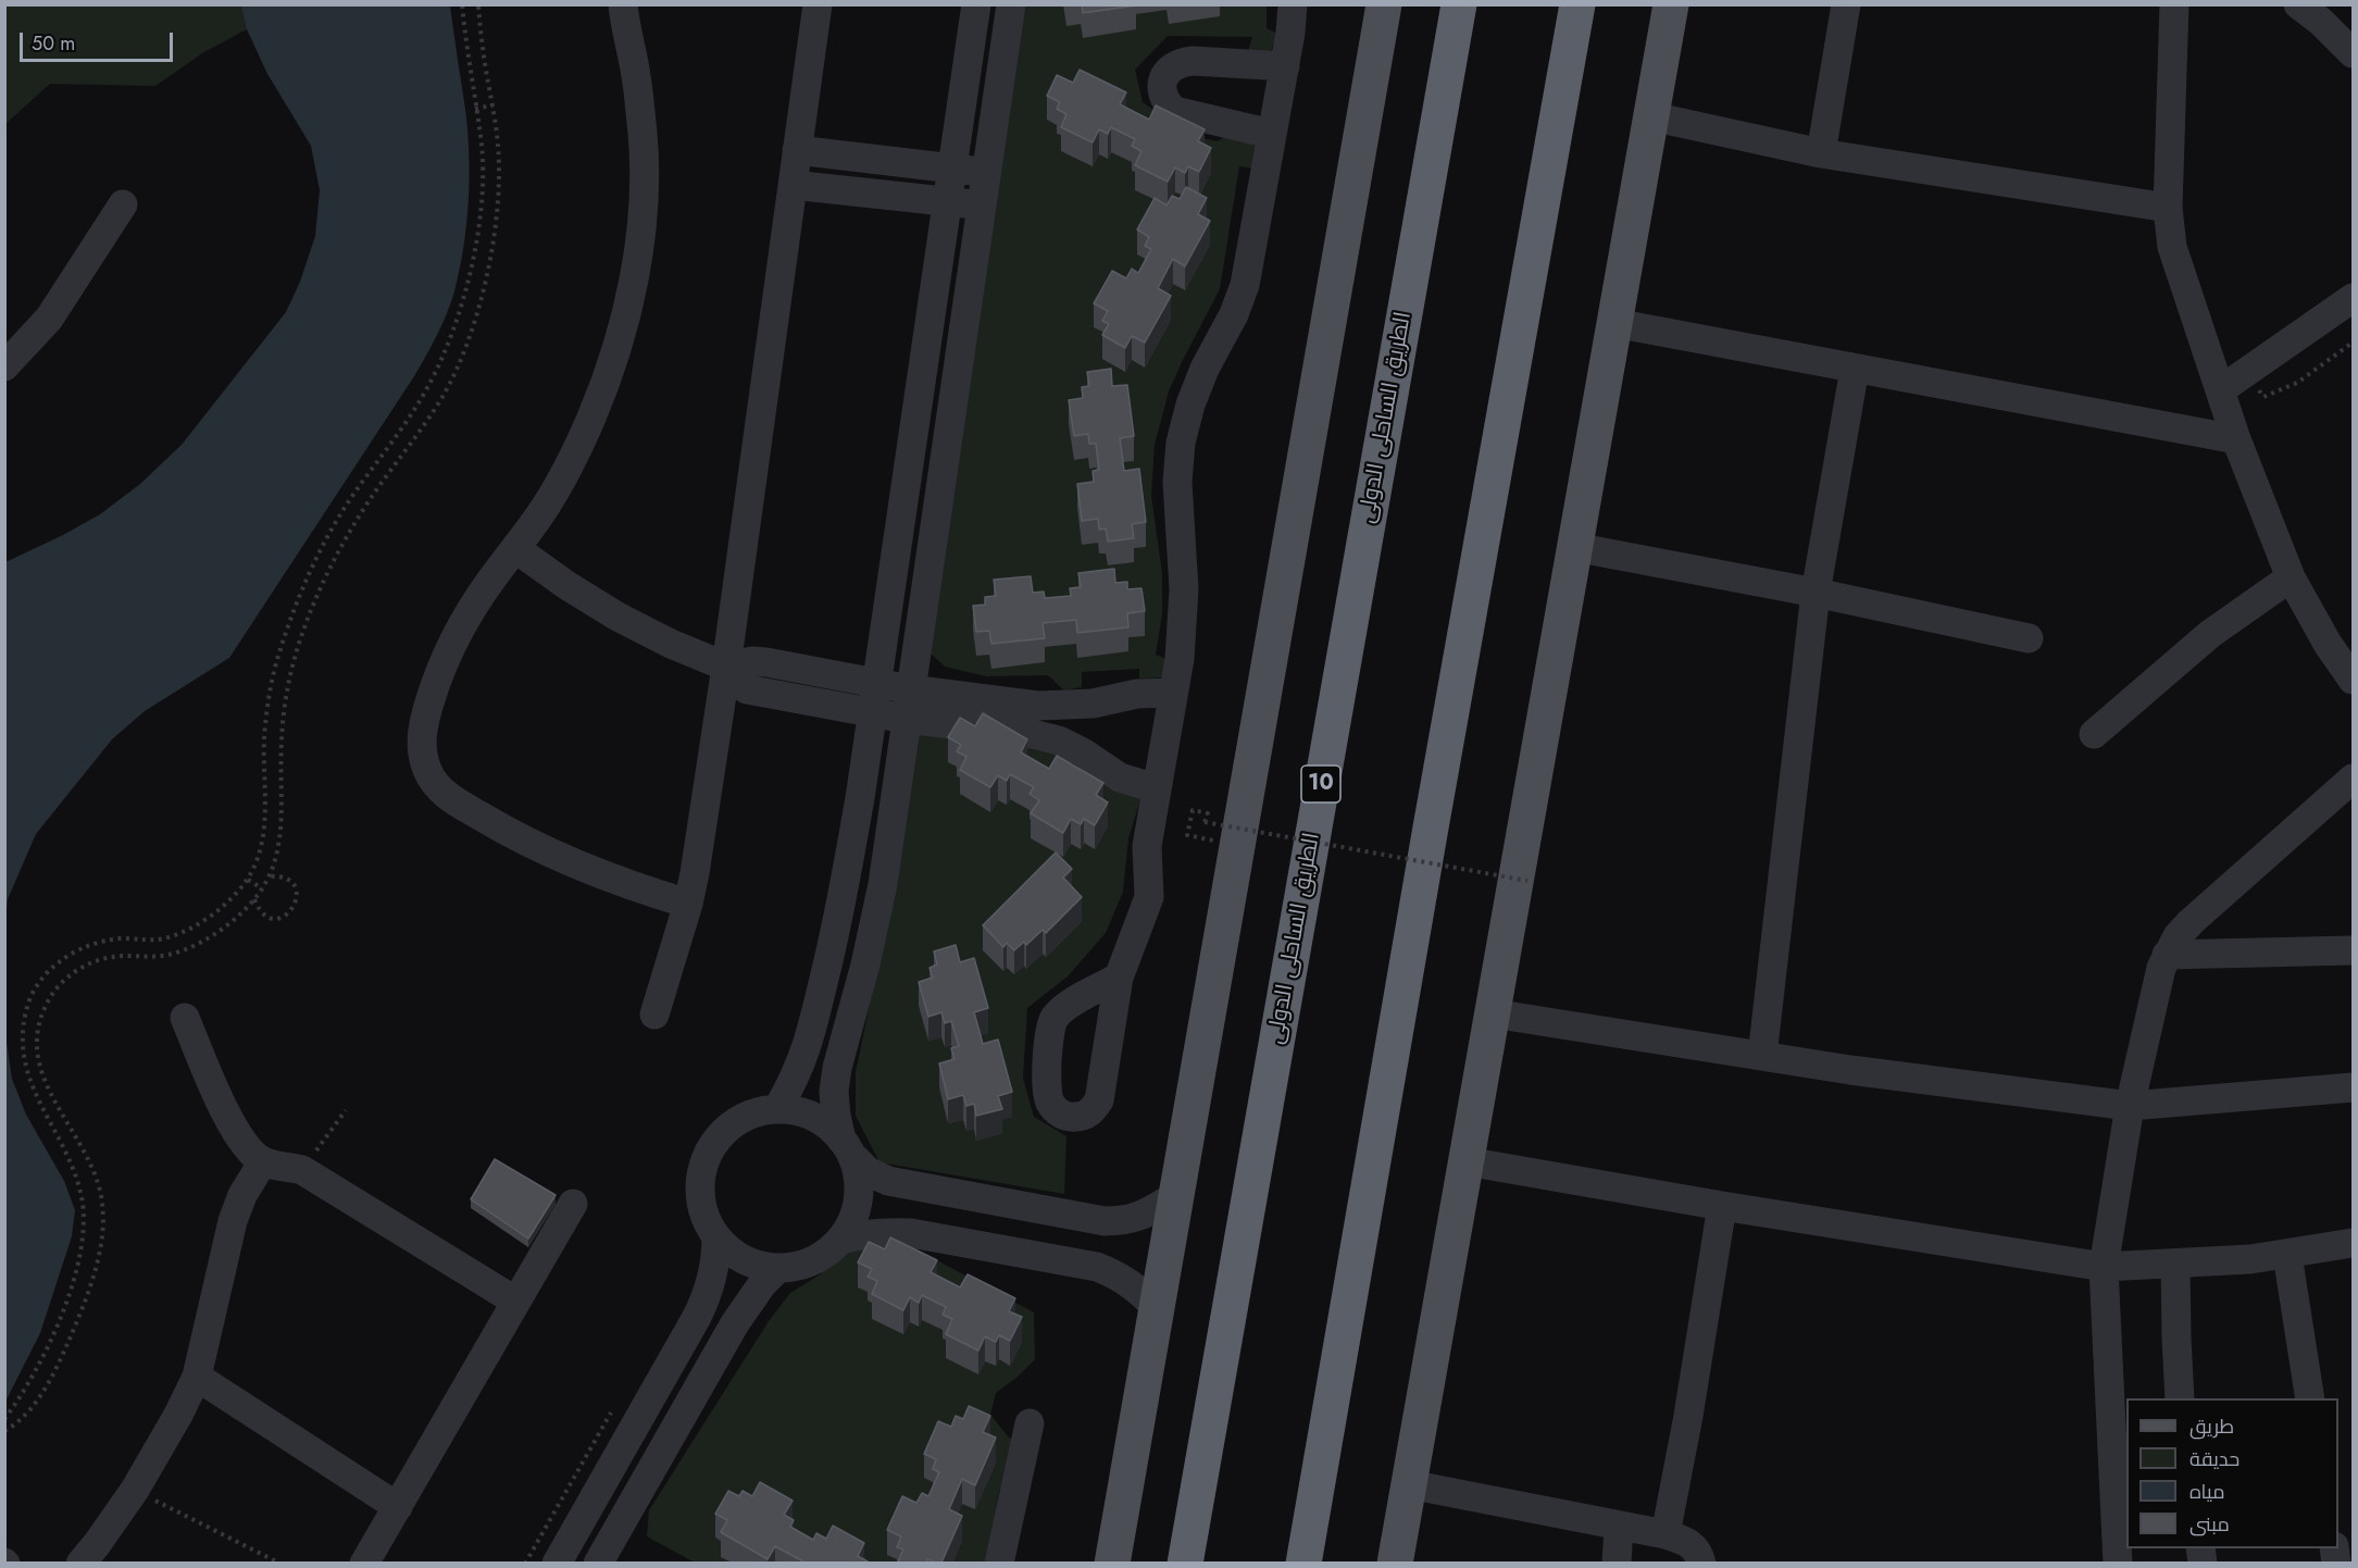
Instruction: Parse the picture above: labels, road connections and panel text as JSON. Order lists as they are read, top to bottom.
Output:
{
  "streets": {
    "highway": ["الطريق الساحلى الدولى", "10"]
  },
  "legend": [
    "طريق",
    "حديقة",
    "مياه",
    "مبنى"
  ],
  "scale_bar": "50 m"
}
